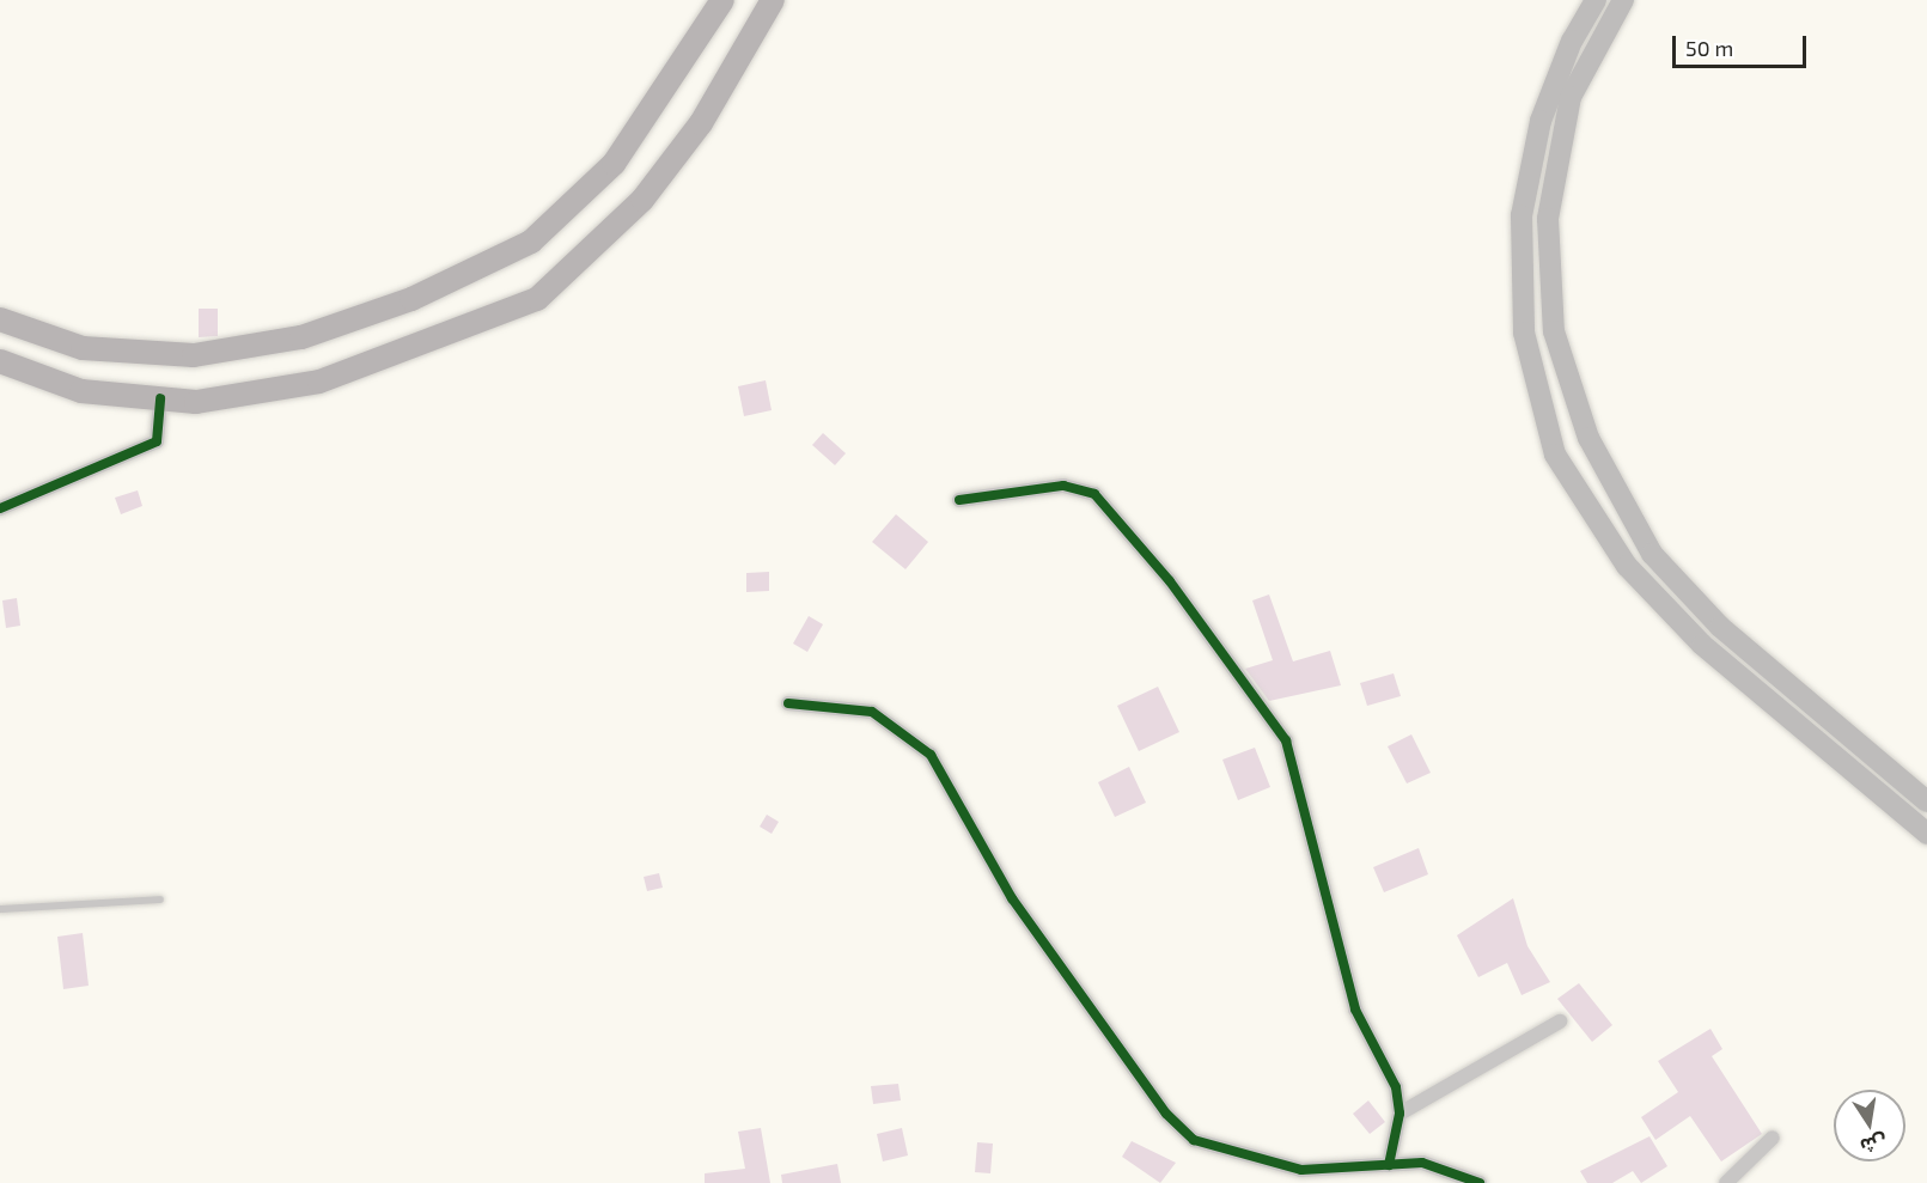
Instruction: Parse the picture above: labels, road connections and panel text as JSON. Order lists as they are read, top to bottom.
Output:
{
  "scale_bar": "50 m",
  "north": "bottom"
}
